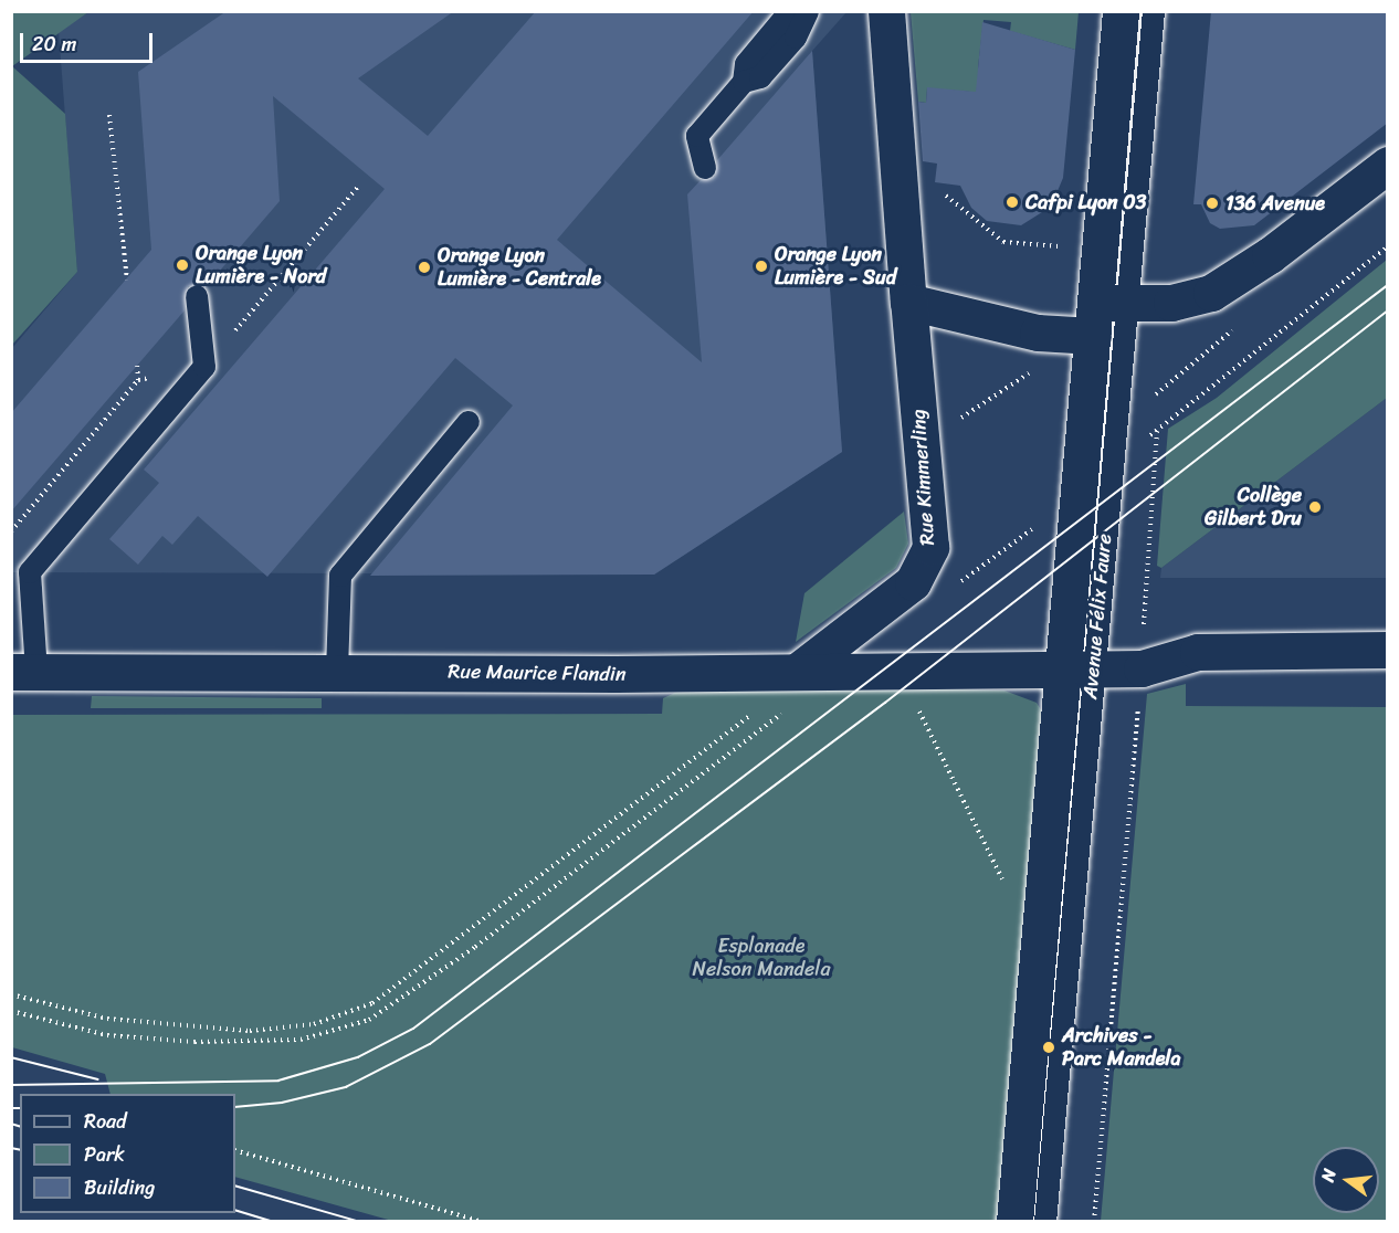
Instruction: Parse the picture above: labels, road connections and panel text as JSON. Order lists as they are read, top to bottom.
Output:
{
  "streets": {
    "street": ["Rue Kimmerling", "Avenue Félix Faure", "Rue Maurice Flandin"]
  },
  "crossings": [
    ["Rue Kimmerling", "Rue Maurice Flandin"],
    ["Avenue Félix Faure", "Rue Maurice Flandin"]
  ],
  "parks": ["Esplanade Nelson Mandela"],
  "places": [
    "Cafpi Lyon 03",
    "136 Avenue",
    "Orange Lyon Lumière - Nord",
    "Orange Lyon Lumière - Sud",
    "Orange Lyon Lumière - Centrale",
    "Collège Gilbert Dru",
    "Archives - Parc Mandela"
  ],
  "legend": ["Road", "Park", "Building"],
  "scale_bar": "20 m",
  "north": "left"
}
